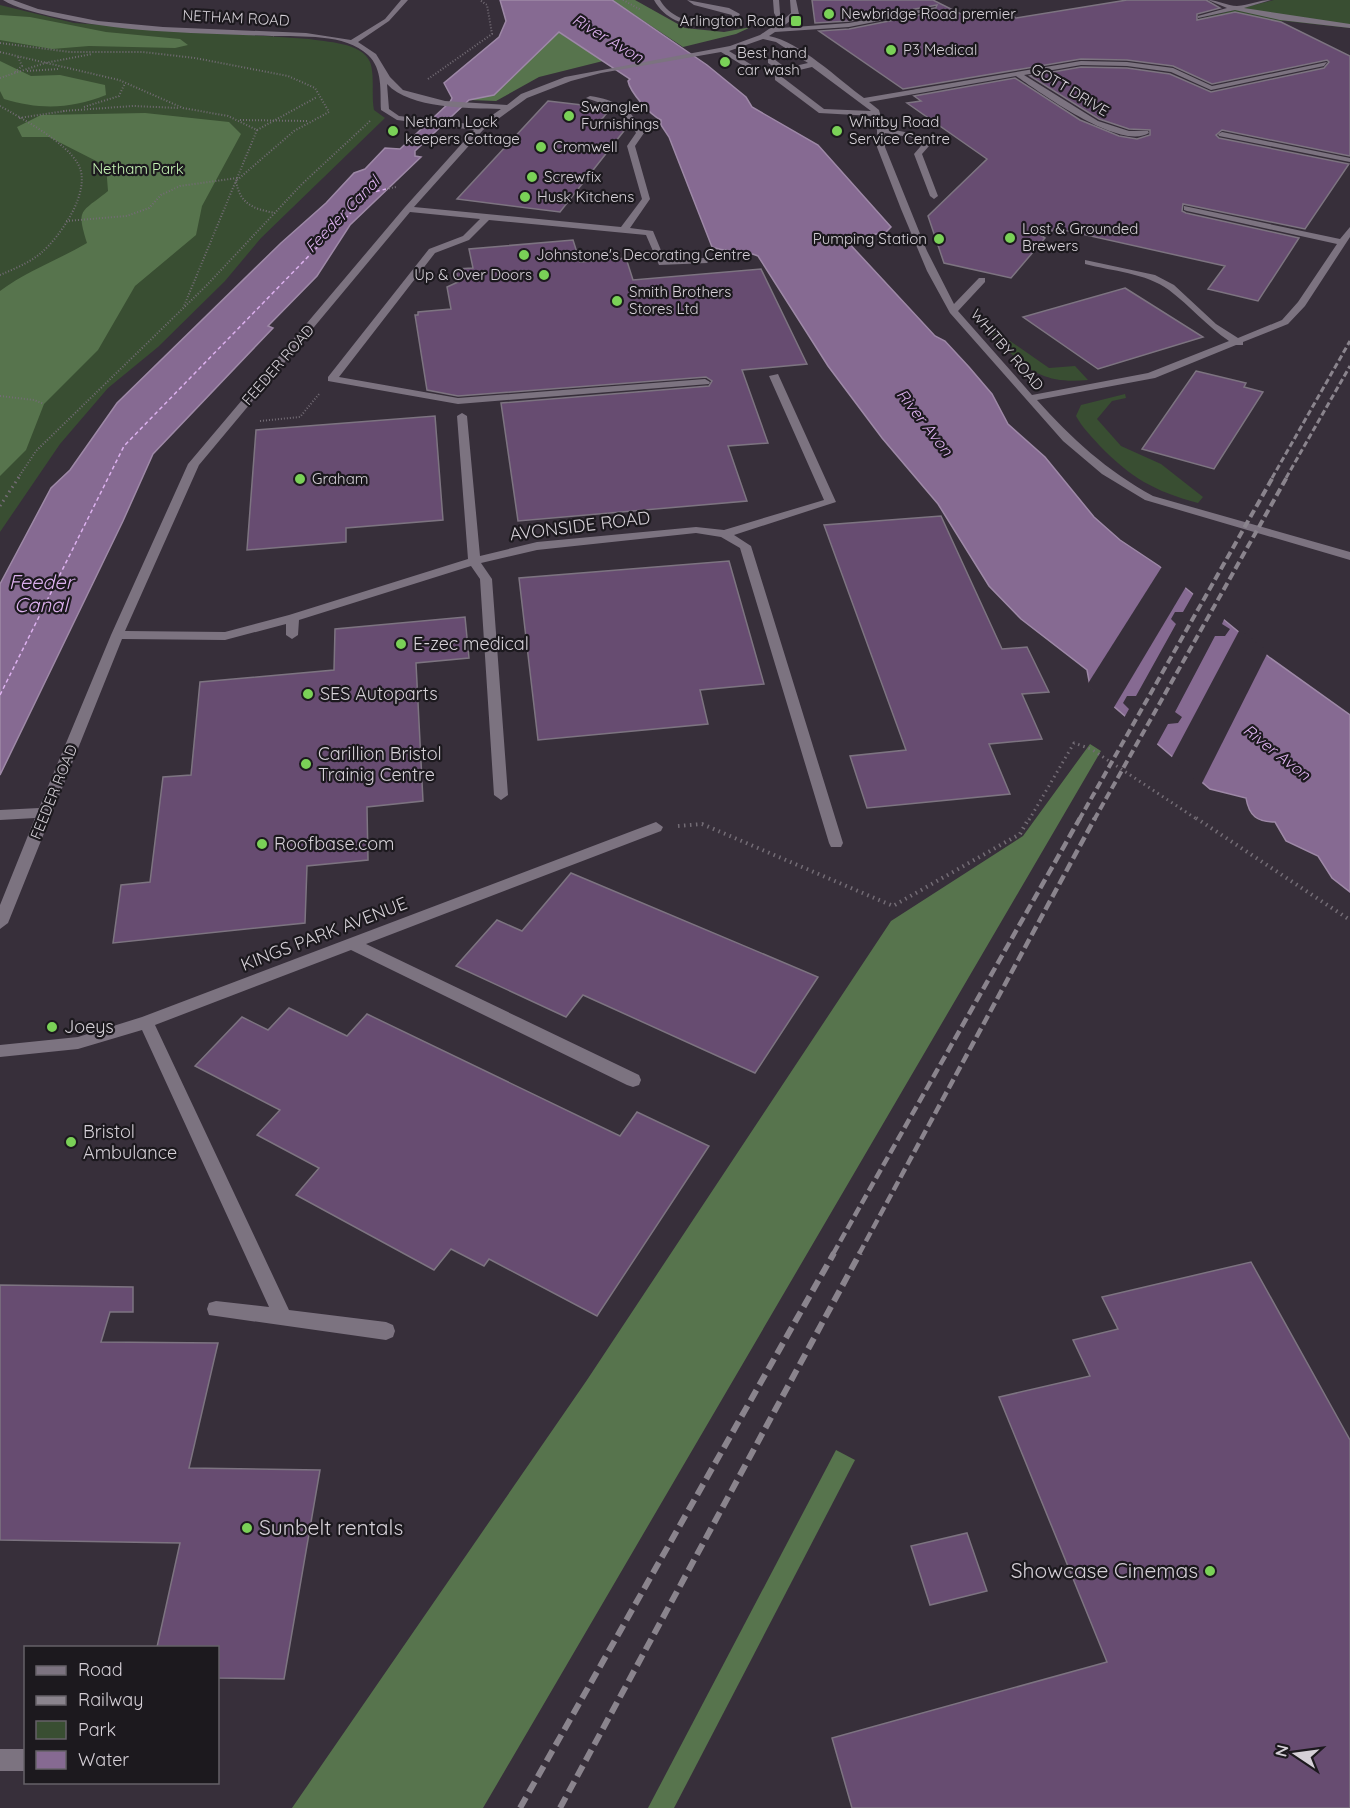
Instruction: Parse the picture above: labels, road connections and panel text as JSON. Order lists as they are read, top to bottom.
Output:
{
  "streets": {
    "street": [
      "NETHAM ROAD",
      "GOTT DRIVE",
      "WHITBY ROAD",
      "FEEDER ROAD",
      "AVONSIDE ROAD",
      "KINGS PARK AVENUE"
    ]
  },
  "crossings": [
    ["NETHAM ROAD", "FEEDER ROAD"],
    ["WHITBY ROAD", "FEEDER ROAD"],
    ["FEEDER ROAD", "AVONSIDE ROAD"]
  ],
  "water": ["River Avon", "Feeder Canal"],
  "parks": ["Netham Park"],
  "places": {
    "other": [
      "Newbridge Road premier",
      "P3 Medical",
      "Best hand car wash",
      "Swanglen Furnishings",
      "Netham Lock keepers Cottage",
      "Whitby Road Service Centre",
      "Cromwell",
      "Screwfix",
      "Husk Kitchens",
      "Lost & Grounded Brewers",
      "Pumping Station",
      "Johnstone's Decorating Centre",
      "Up & Over Doors",
      "Smith Brothers Stores Ltd",
      "Graham",
      "E-zec medical",
      "SES Autoparts",
      "Carillion Bristol Trainig Centre",
      "Roofbase.com",
      "Joeys",
      "Bristol Ambulance",
      "Sunbelt rentals",
      "Showcase Cinemas"
    ],
    "transit": ["Arlington Road"]
  },
  "legend": [
    "Road",
    "Railway",
    "Park",
    "Water"
  ],
  "north": "left"
}
